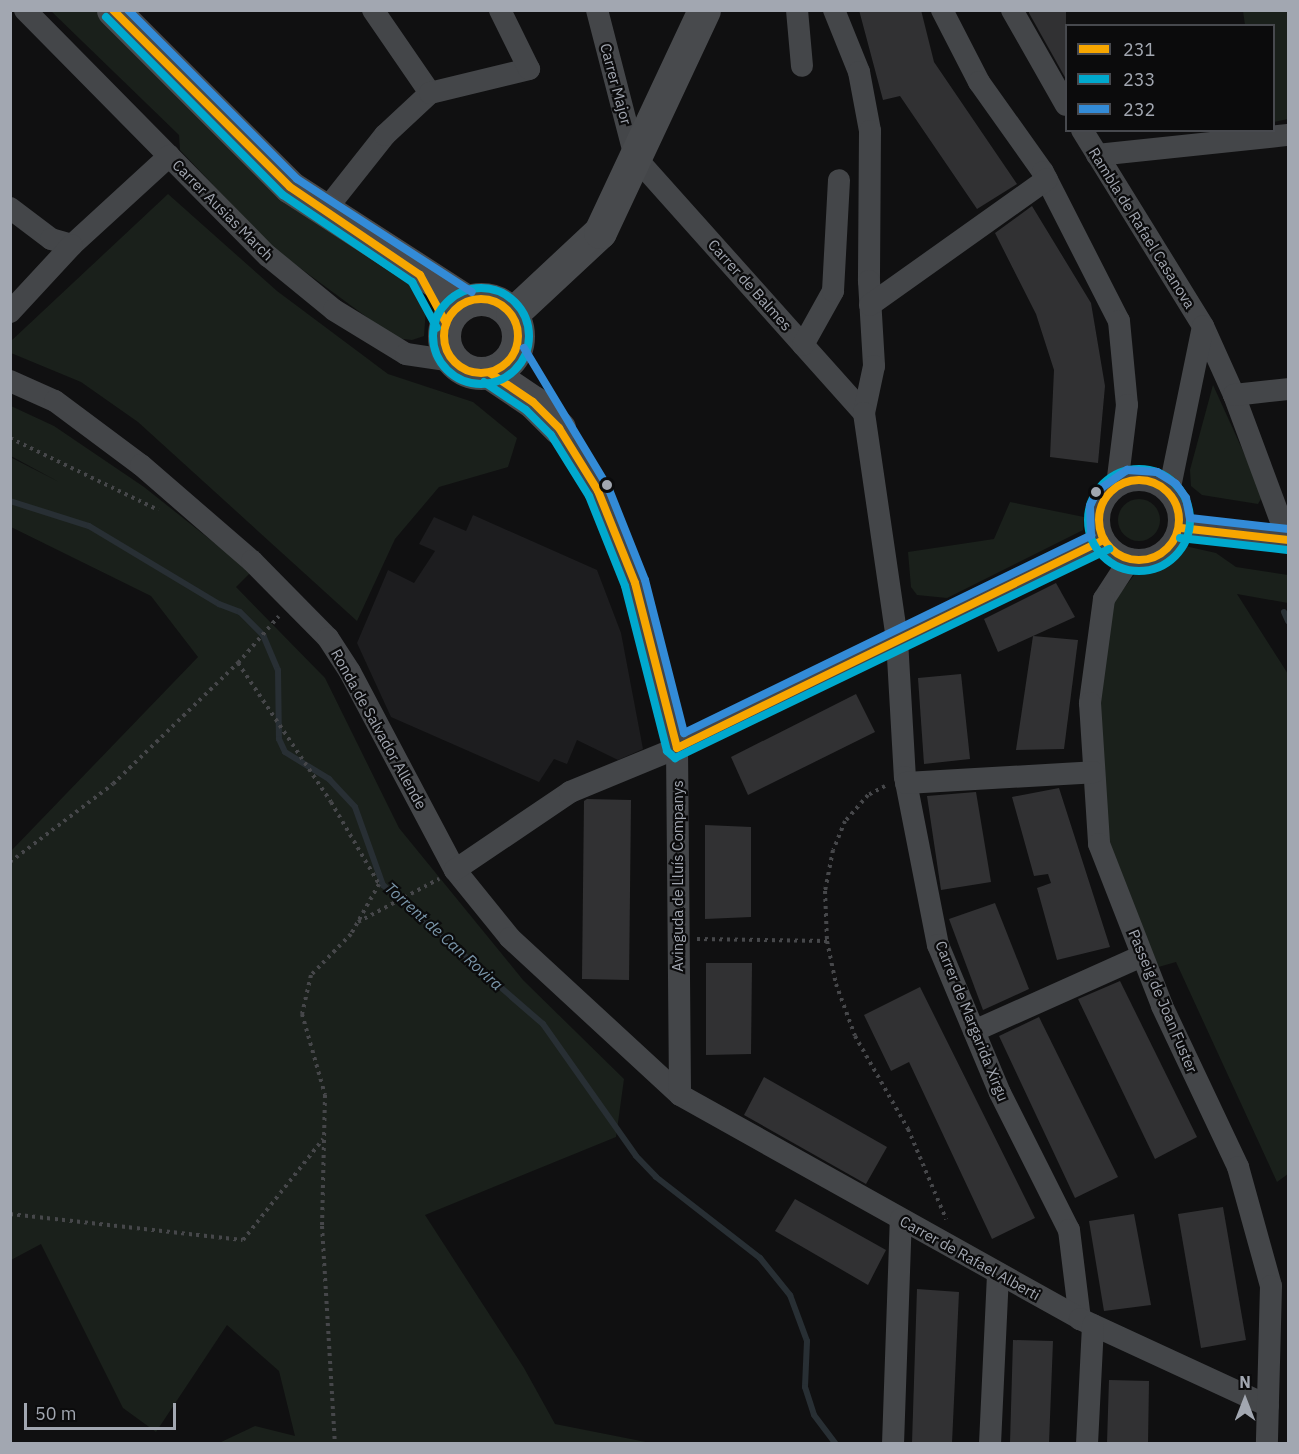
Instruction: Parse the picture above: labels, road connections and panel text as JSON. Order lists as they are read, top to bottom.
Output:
{
  "streets": {
    "street": [
      "Carrer Major",
      "Carrer Ausias March",
      "Rambla de Rafael Casanova",
      "Carrer de Balmes",
      "Ronda de Salvador Allende",
      "Avinguda de Lluís Companys",
      "Passeig de Joan Fuster",
      "Carrer de Margarida Xirgu",
      "Carrer de Rafael Alberti"
    ]
  },
  "crossings": [
    ["Carrer Major", "Carrer de Balmes"],
    ["Carrer de Balmes", "Carrer de Margarida Xirgu"],
    ["Ronda de Salvador Allende", "Avinguda de Lluís Companys"],
    ["Ronda de Salvador Allende", "Carrer de Rafael Alberti"],
    ["Avinguda de Lluís Companys", "Carrer de Rafael Alberti"],
    ["Passeig de Joan Fuster", "Carrer de Rafael Alberti"],
    ["Carrer de Margarida Xirgu", "Carrer de Rafael Alberti"]
  ],
  "water": ["Torrent de Can Rovira"],
  "lines": ["transit line 231", "transit line 232", "transit line 233"],
  "legend": ["231", "233", "232"],
  "scale_bar": "50 m",
  "north": "top"
}
